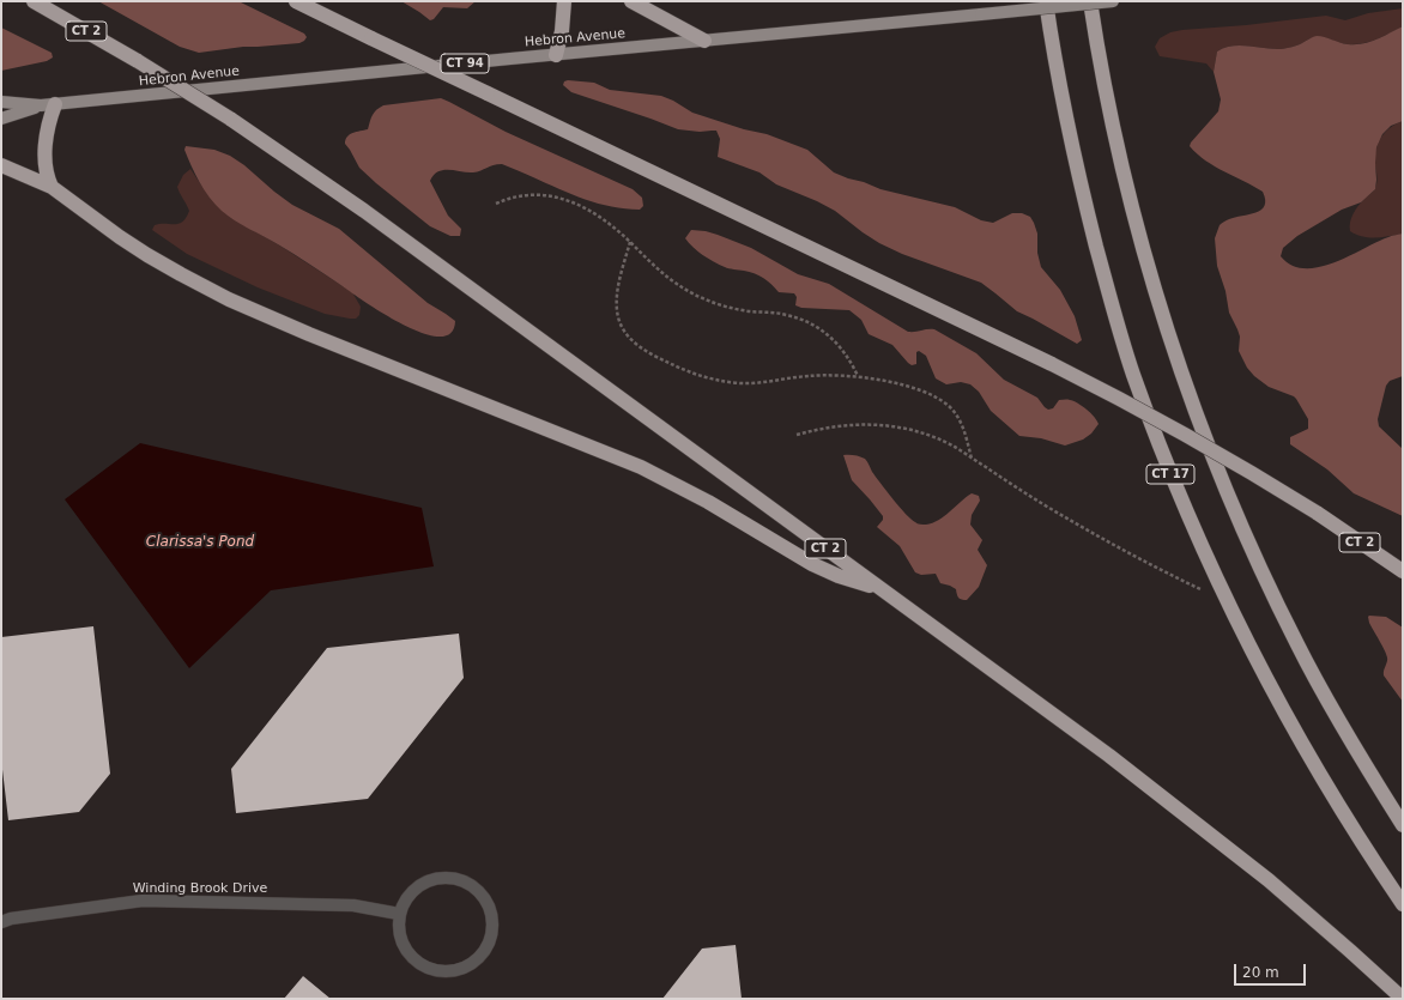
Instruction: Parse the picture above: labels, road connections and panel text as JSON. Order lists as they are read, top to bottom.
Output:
{
  "streets": {
    "highway": ["CT 2", "CT 17"],
    "main road": ["Hebron Avenue", "CT 94"],
    "street": ["Winding Brook Drive"]
  },
  "water": ["Clarissa's Pond"],
  "scale_bar": "20 m"
}
